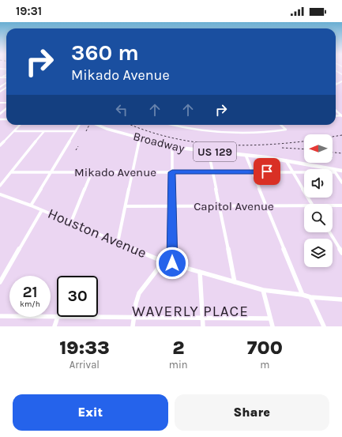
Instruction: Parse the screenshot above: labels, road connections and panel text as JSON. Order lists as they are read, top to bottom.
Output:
{
  "streets": {
    "main road": ["Broadway", "US 129"],
    "street": ["Mikado Avenue", "Capitol Avenue", "Houston Avenue"]
  },
  "crossings": [
    ["Broadway", "Mikado Avenue"]
  ],
  "districts": ["WAVERLY PLACE"],
  "north": "left",
  "page": {
    "status": "19:31",
    "turn": ["360 m", "Mikado Avenue"],
    "speed": "21 km/h",
    "limit": "30",
    "eta": [
      "19:33",
      "Arrival",
      "2",
      "min",
      "700",
      "m"
    ],
    "buttons": ["Exit", "Share"]
  }
}
